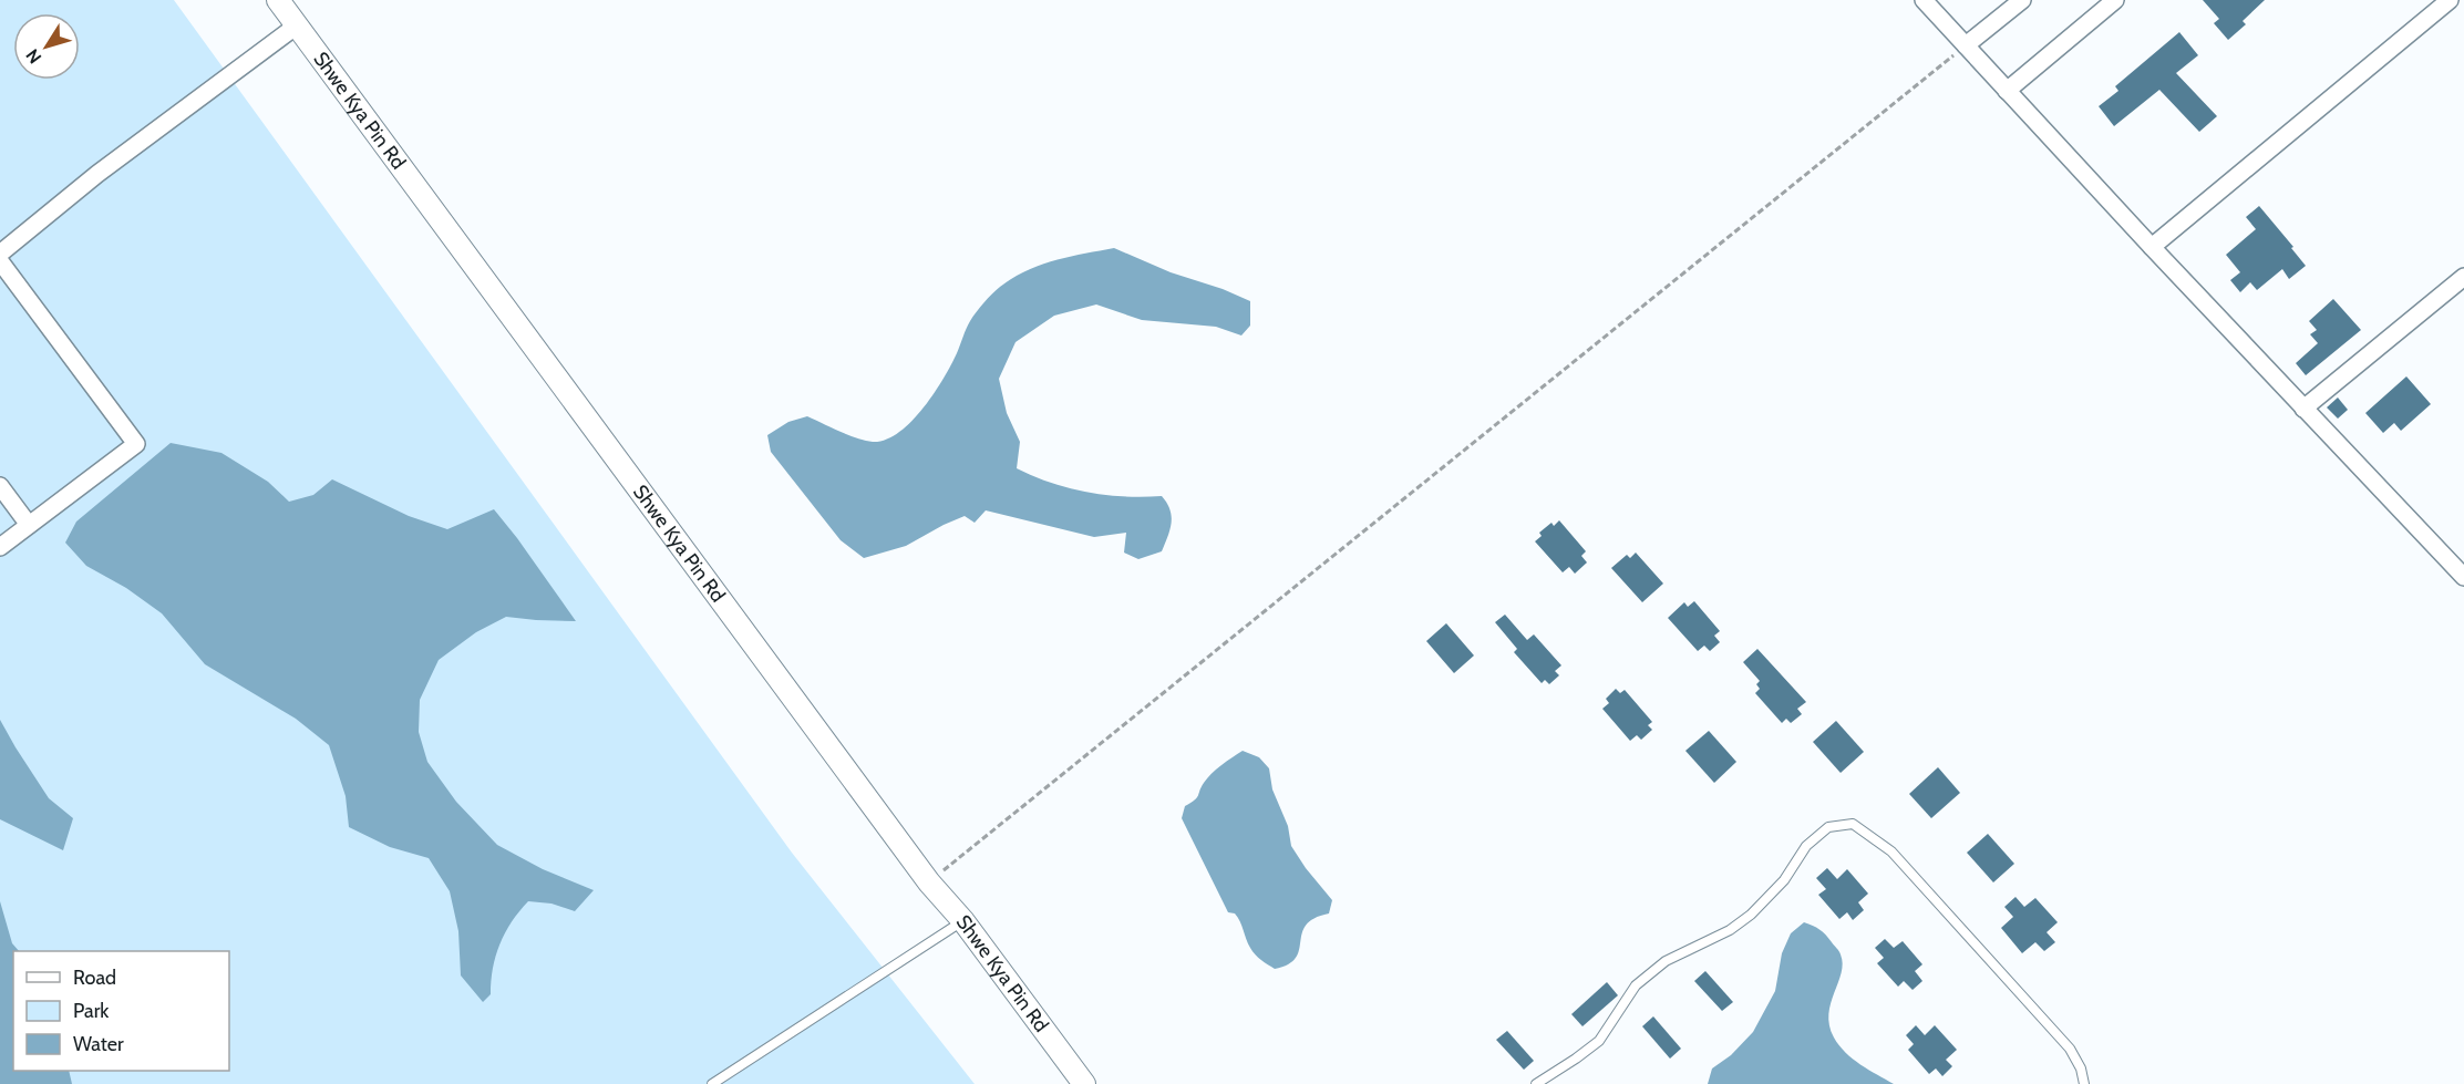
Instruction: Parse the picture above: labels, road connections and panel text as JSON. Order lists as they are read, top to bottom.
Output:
{
  "streets": {
    "street": ["Shwe Kya Pin Rd"]
  },
  "legend": ["Road", "Park", "Water"],
  "north": "bottom left"
}
